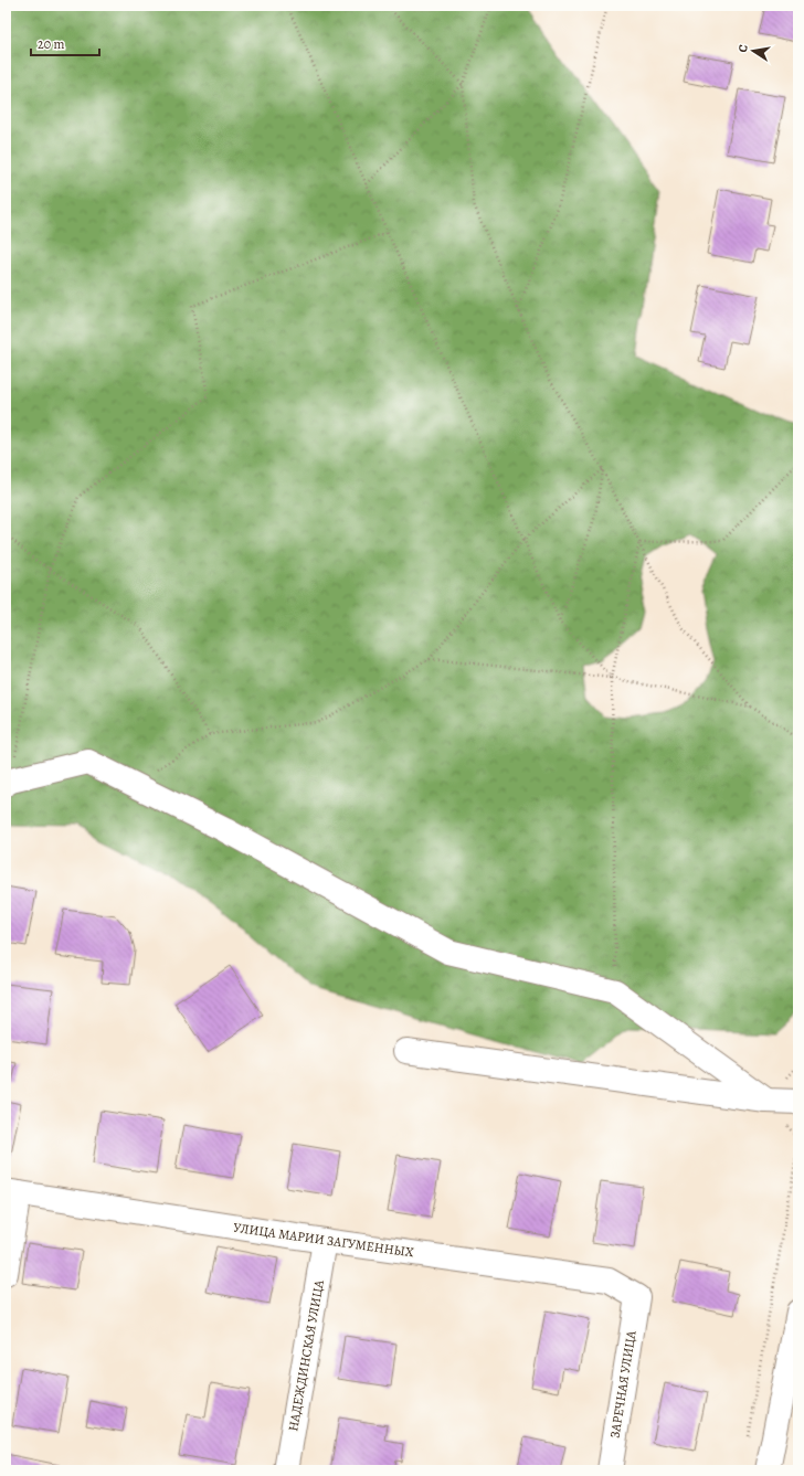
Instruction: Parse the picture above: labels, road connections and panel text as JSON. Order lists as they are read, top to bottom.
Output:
{
  "streets": {
    "street": ["УЛИЦА МАРИИ ЗАГУМЕННЫХ", "НАДЕЖДИНСКАЯ УЛИЦА", "ЗАРЕЧНАЯ УЛИЦА"]
  },
  "crossings": [
    ["УЛИЦА МАРИИ ЗАГУМЕННЫХ", "НАДЕЖДИНСКАЯ УЛИЦА"],
    ["УЛИЦА МАРИИ ЗАГУМЕННЫХ", "ЗАРЕЧНАЯ УЛИЦА"]
  ],
  "scale_bar": "20 m",
  "north": "left"
}
